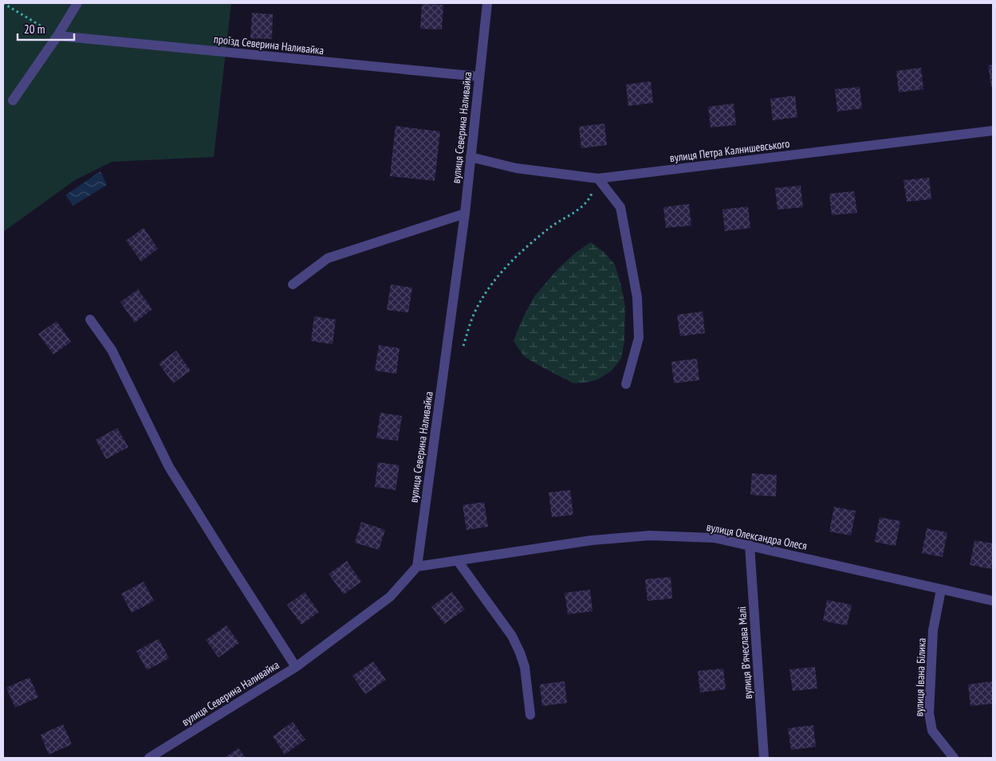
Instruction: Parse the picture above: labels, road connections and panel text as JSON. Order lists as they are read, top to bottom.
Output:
{
  "streets": {
    "street": [
      "проїзд Северина Наливайка",
      "вулиця Северина Наливайка",
      "вулиця Петра Калнишевського",
      "вулиця Олександра Олеся",
      "вулиця Вʼячеслава Малі",
      "вулиця Івана Білика"
    ]
  },
  "crossings": [
    ["проїзд Северина Наливайка", "вулиця Северина Наливайка"],
    ["вулиця Северина Наливайка", "вулиця Петра Калнишевського"],
    ["вулиця Северина Наливайка", "вулиця Олександра Олеся"],
    ["вулиця Олександра Олеся", "вулиця Вʼячеслава Малі"],
    ["вулиця Олександра Олеся", "вулиця Івана Білика"]
  ],
  "scale_bar": "20 m"
}
